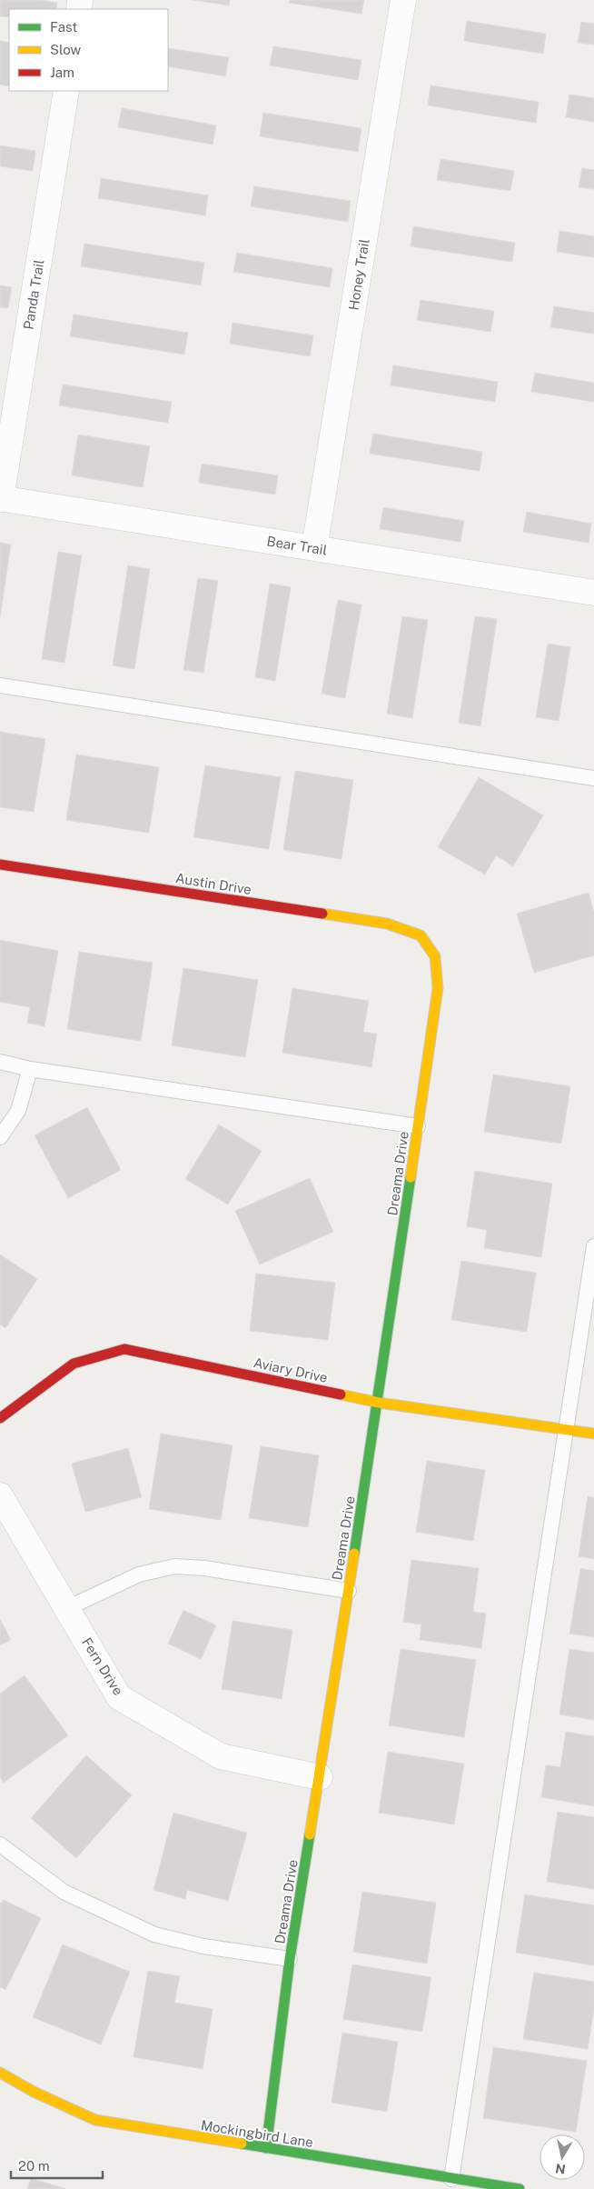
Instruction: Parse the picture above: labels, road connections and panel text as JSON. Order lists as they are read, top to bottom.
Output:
{
  "streets": {
    "street": [
      "Honey Trail",
      "Panda Trail",
      "Bear Trail",
      "Austin Drive",
      "Dreama Drive",
      "Aviary Drive",
      "Fern Drive",
      "Mockingbird Lane"
    ]
  },
  "crossings": [
    ["Honey Trail", "Bear Trail"],
    ["Panda Trail", "Bear Trail"],
    ["Austin Drive", "Dreama Drive"],
    ["Dreama Drive", "Aviary Drive"],
    ["Dreama Drive", "Fern Drive"],
    ["Dreama Drive", "Mockingbird Lane"]
  ],
  "legend": ["Fast", "Slow", "Jam"],
  "scale_bar": "20 m",
  "north": "bottom"
}
